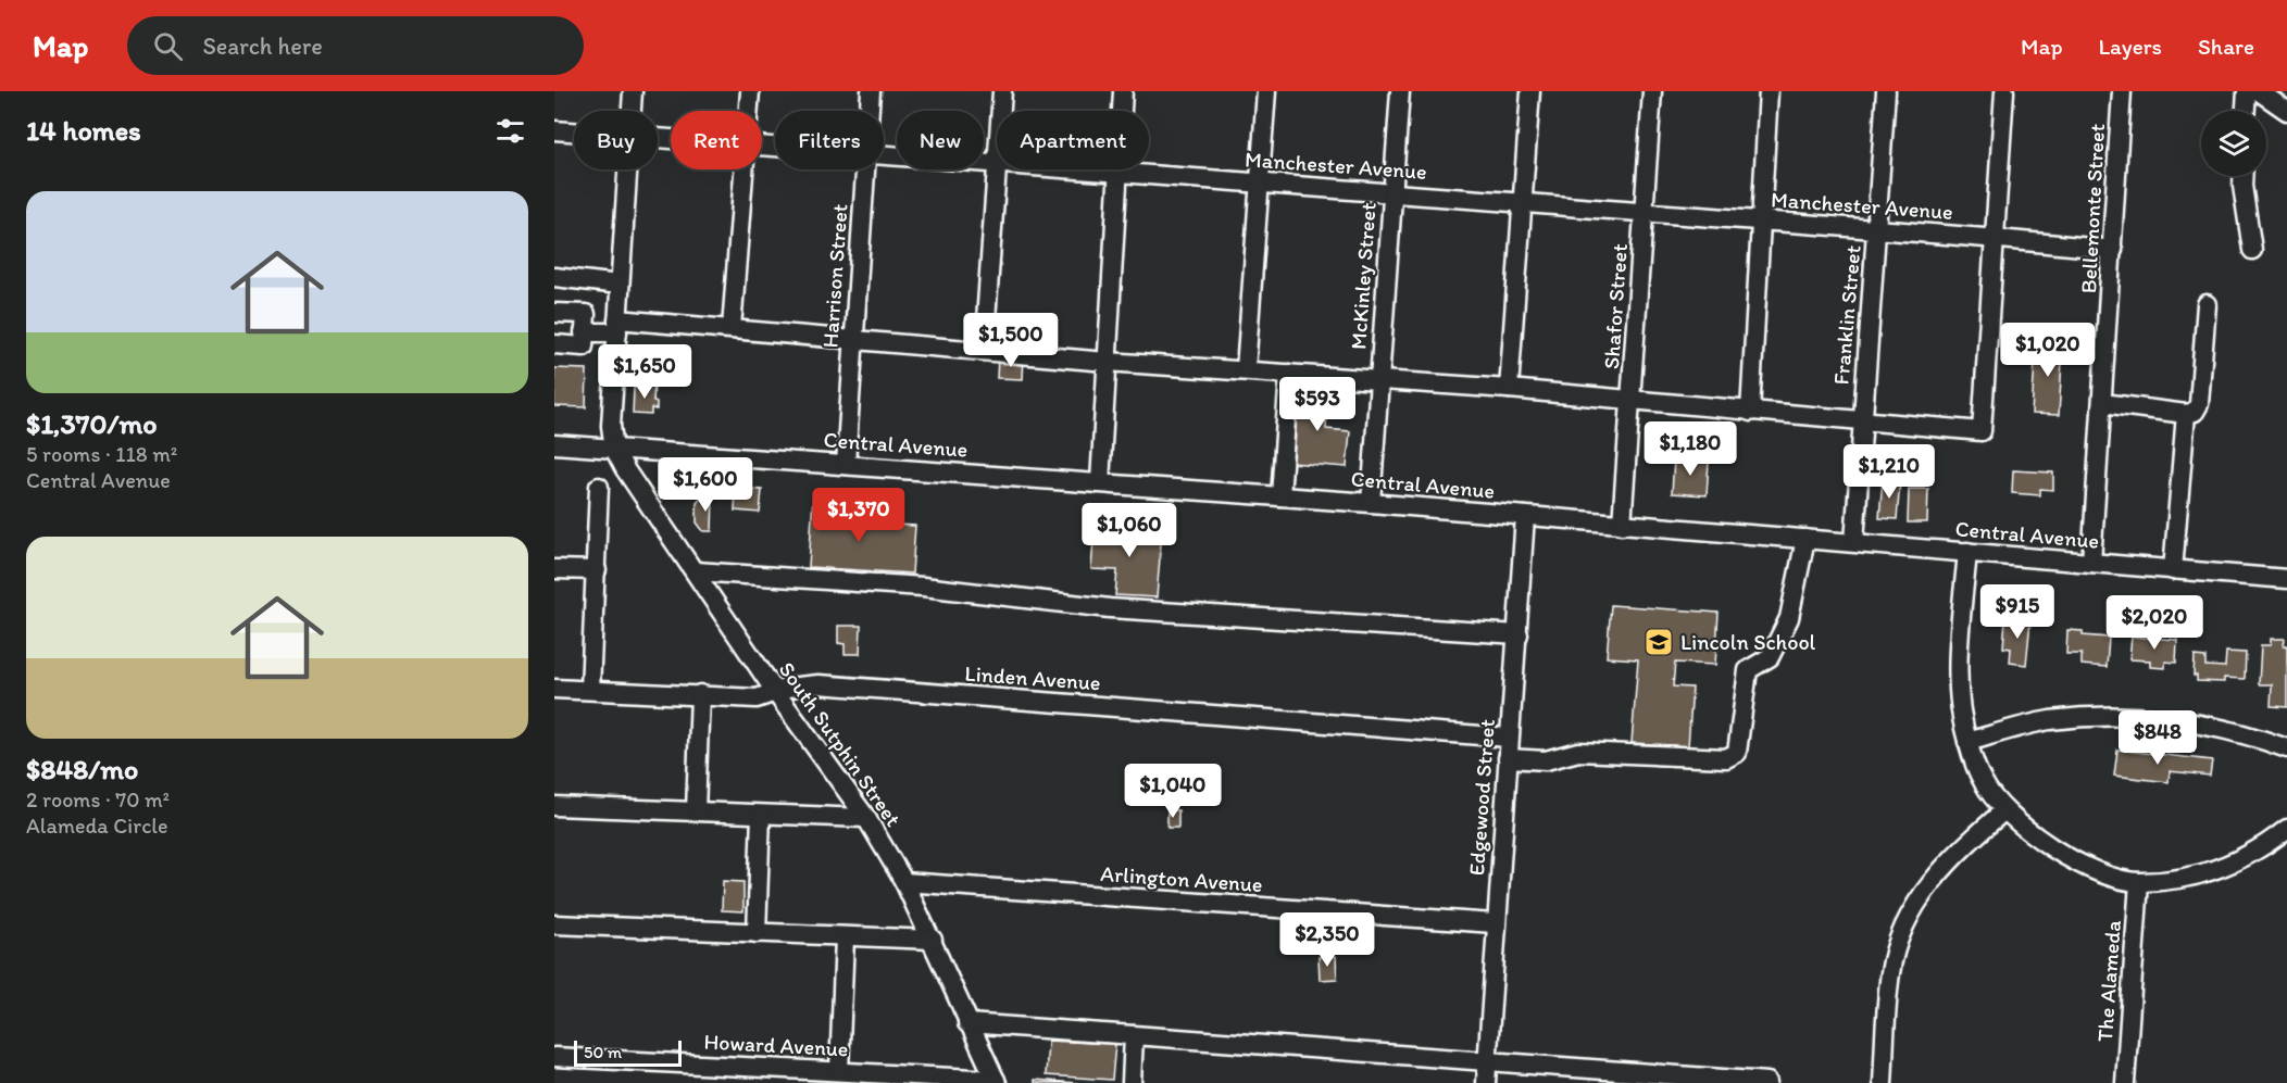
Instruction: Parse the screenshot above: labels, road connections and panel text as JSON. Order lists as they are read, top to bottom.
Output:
{
  "streets": {
    "street": [
      "Manchester Avenue",
      "Bellemonte Street",
      "Harrison Street",
      "McKinley Street",
      "Shafor Street",
      "Franklin Street",
      "Central Avenue",
      "Linden Avenue",
      "South Sutphin Street",
      "Edgewood Street",
      "Arlington Avenue",
      "The Alameda",
      "Howard Avenue"
    ]
  },
  "crossings": [
    ["Manchester Avenue", "Bellemonte Street"],
    ["Manchester Avenue", "McKinley Street"],
    ["Manchester Avenue", "Shafor Street"],
    ["Manchester Avenue", "Franklin Street"],
    ["Bellemonte Street", "Central Avenue"],
    ["Harrison Street", "Central Avenue"],
    ["McKinley Street", "Central Avenue"],
    ["Shafor Street", "Central Avenue"],
    ["Franklin Street", "Central Avenue"],
    ["Central Avenue", "South Sutphin Street"],
    ["Central Avenue", "Edgewood Street"],
    ["Linden Avenue", "South Sutphin Street"],
    ["Linden Avenue", "Edgewood Street"],
    ["South Sutphin Street", "Arlington Avenue"],
    ["South Sutphin Street", "Howard Avenue"],
    ["Edgewood Street", "Arlington Avenue"]
  ],
  "places": {
    "school or university": ["Lincoln School"]
  },
  "scale_bar": "50 m",
  "page": {
    "header": "Map",
    "search": "Search here",
    "nav": ["Map", "Layers", "Share"],
    "heading": "14 homes",
    "chip": [
      "Buy",
      "Rent",
      "Filters",
      "New",
      "Apartment"
    ],
    "list": [
      {
        "name": "$1,370/mo",
        "note": "5 rooms · 118 m² · Central Avenue"
      },
      {
        "name": "$848/mo",
        "note": "2 rooms · 70 m² · Alameda Circle"
      }
    ],
    "price": [
      "$1,500",
      "$1,020",
      "$1,650",
      "$593",
      "$1,180",
      "$1,210",
      "$1,600",
      "$1,370",
      "$1,060",
      "$915",
      "$2,020",
      "$848",
      "$1,040",
      "$2,350"
    ],
    "scale": "50 m"
  }
}
